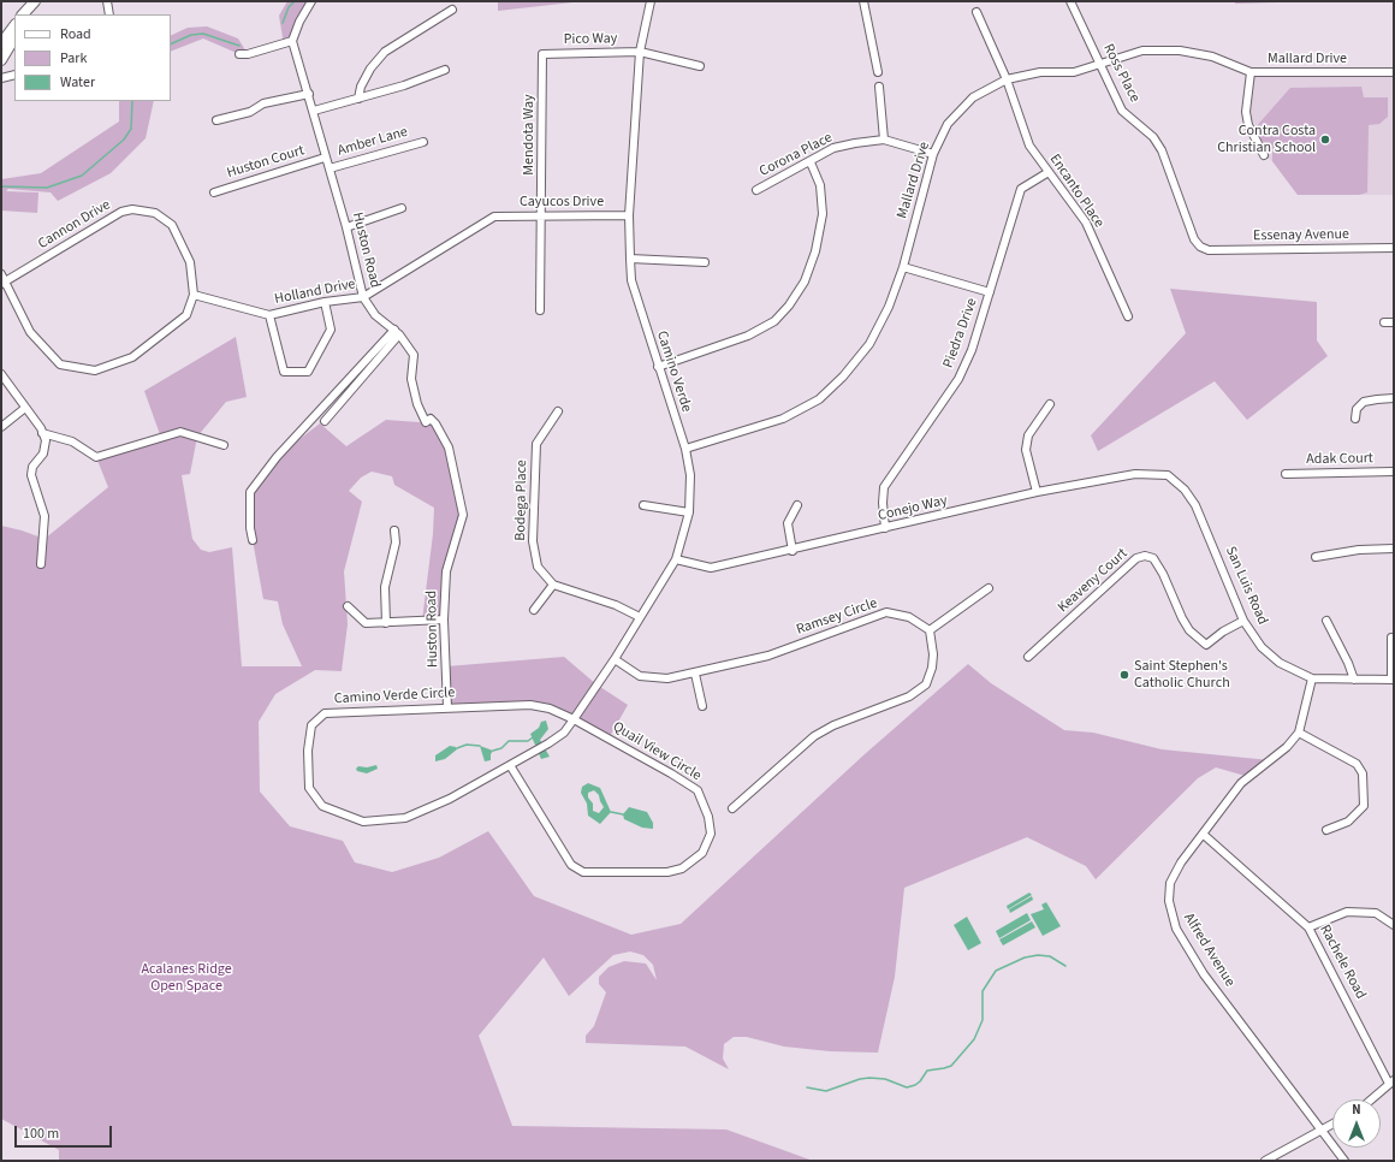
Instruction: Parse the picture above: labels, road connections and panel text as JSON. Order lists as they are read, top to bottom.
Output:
{
  "streets": {
    "street": [
      "Pico Way",
      "Mallard Drive",
      "Ross Place",
      "Mendota Way",
      "Amber Lane",
      "Corona Place",
      "Huston Court",
      "Encanto Place",
      "Cayucos Drive",
      "Cannon Drive",
      "Essenay Avenue",
      "Huston Road",
      "Holland Drive",
      "Piedra Drive",
      "Camino Verde",
      "Adak Court",
      "Bodega Place",
      "Conejo Way",
      "Keaveny Court",
      "San Luis Road",
      "Ramsey Circle",
      "Camino Verde Circle",
      "Quail View Circle",
      "Alfred Avenue",
      "Rachele Road"
    ]
  },
  "crossings": [
    ["Pico Way", "Mendota Way"],
    ["Pico Way", "Camino Verde"],
    ["Mallard Drive", "Ross Place"],
    ["Mallard Drive", "Corona Place"],
    ["Mallard Drive", "Encanto Place"],
    ["Mallard Drive", "Camino Verde"],
    ["Ross Place", "Essenay Avenue"],
    ["Mendota Way", "Cayucos Drive"],
    ["Amber Lane", "Huston Road"],
    ["Huston Court", "Huston Road"],
    ["Encanto Place", "Piedra Drive"],
    ["Cayucos Drive", "Holland Drive"],
    ["Cayucos Drive", "Camino Verde"],
    ["Cannon Drive", "Holland Drive"],
    ["Huston Road", "Holland Drive"],
    ["Huston Road", "Camino Verde Circle"],
    ["Piedra Drive", "Conejo Way"],
    ["Camino Verde", "Conejo Way"],
    ["Camino Verde", "Ramsey Circle"],
    ["Camino Verde", "Camino Verde Circle"],
    ["Camino Verde", "Quail View Circle"],
    ["Conejo Way", "San Luis Road"],
    ["Keaveny Court", "San Luis Road"],
    ["San Luis Road", "Alfred Avenue"],
    ["Camino Verde Circle", "Quail View Circle"],
    ["Alfred Avenue", "Rachele Road"]
  ],
  "parks": ["Acalanes Ridge Open Space"],
  "places": ["Contra Costa Christian School", "Saint Stephen's Catholic Church"],
  "legend": ["Road", "Park", "Water"],
  "scale_bar": "100 m",
  "north": "top"
}
